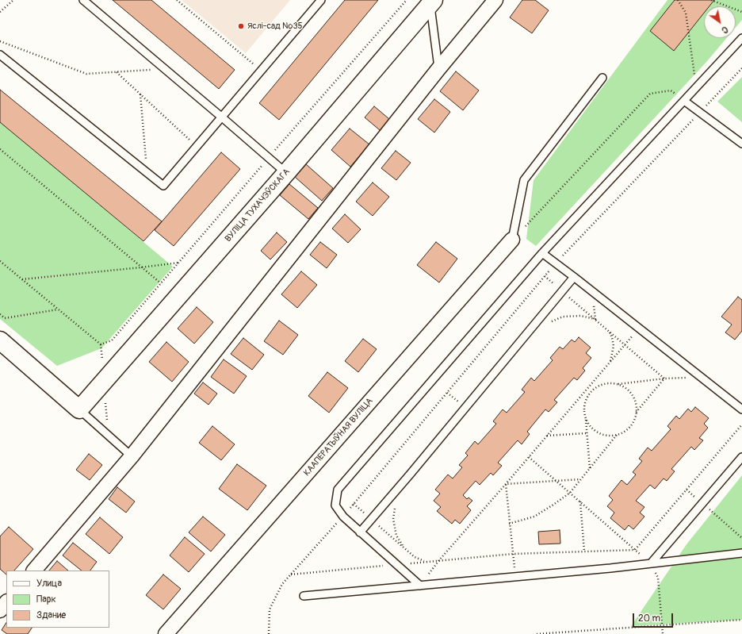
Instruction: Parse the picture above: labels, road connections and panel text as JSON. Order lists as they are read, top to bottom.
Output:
{
  "streets": {
    "street": ["ВУЛІЦА ТУХАЧЭЎСКАГА", "КААПЕРАТЫЎНАЯ ВУЛІЦА"]
  },
  "places": ["Яслі-сад №35"],
  "legend": ["Улица", "Парк", "Здание"],
  "scale_bar": "20 m",
  "north": "bottom right"
}
